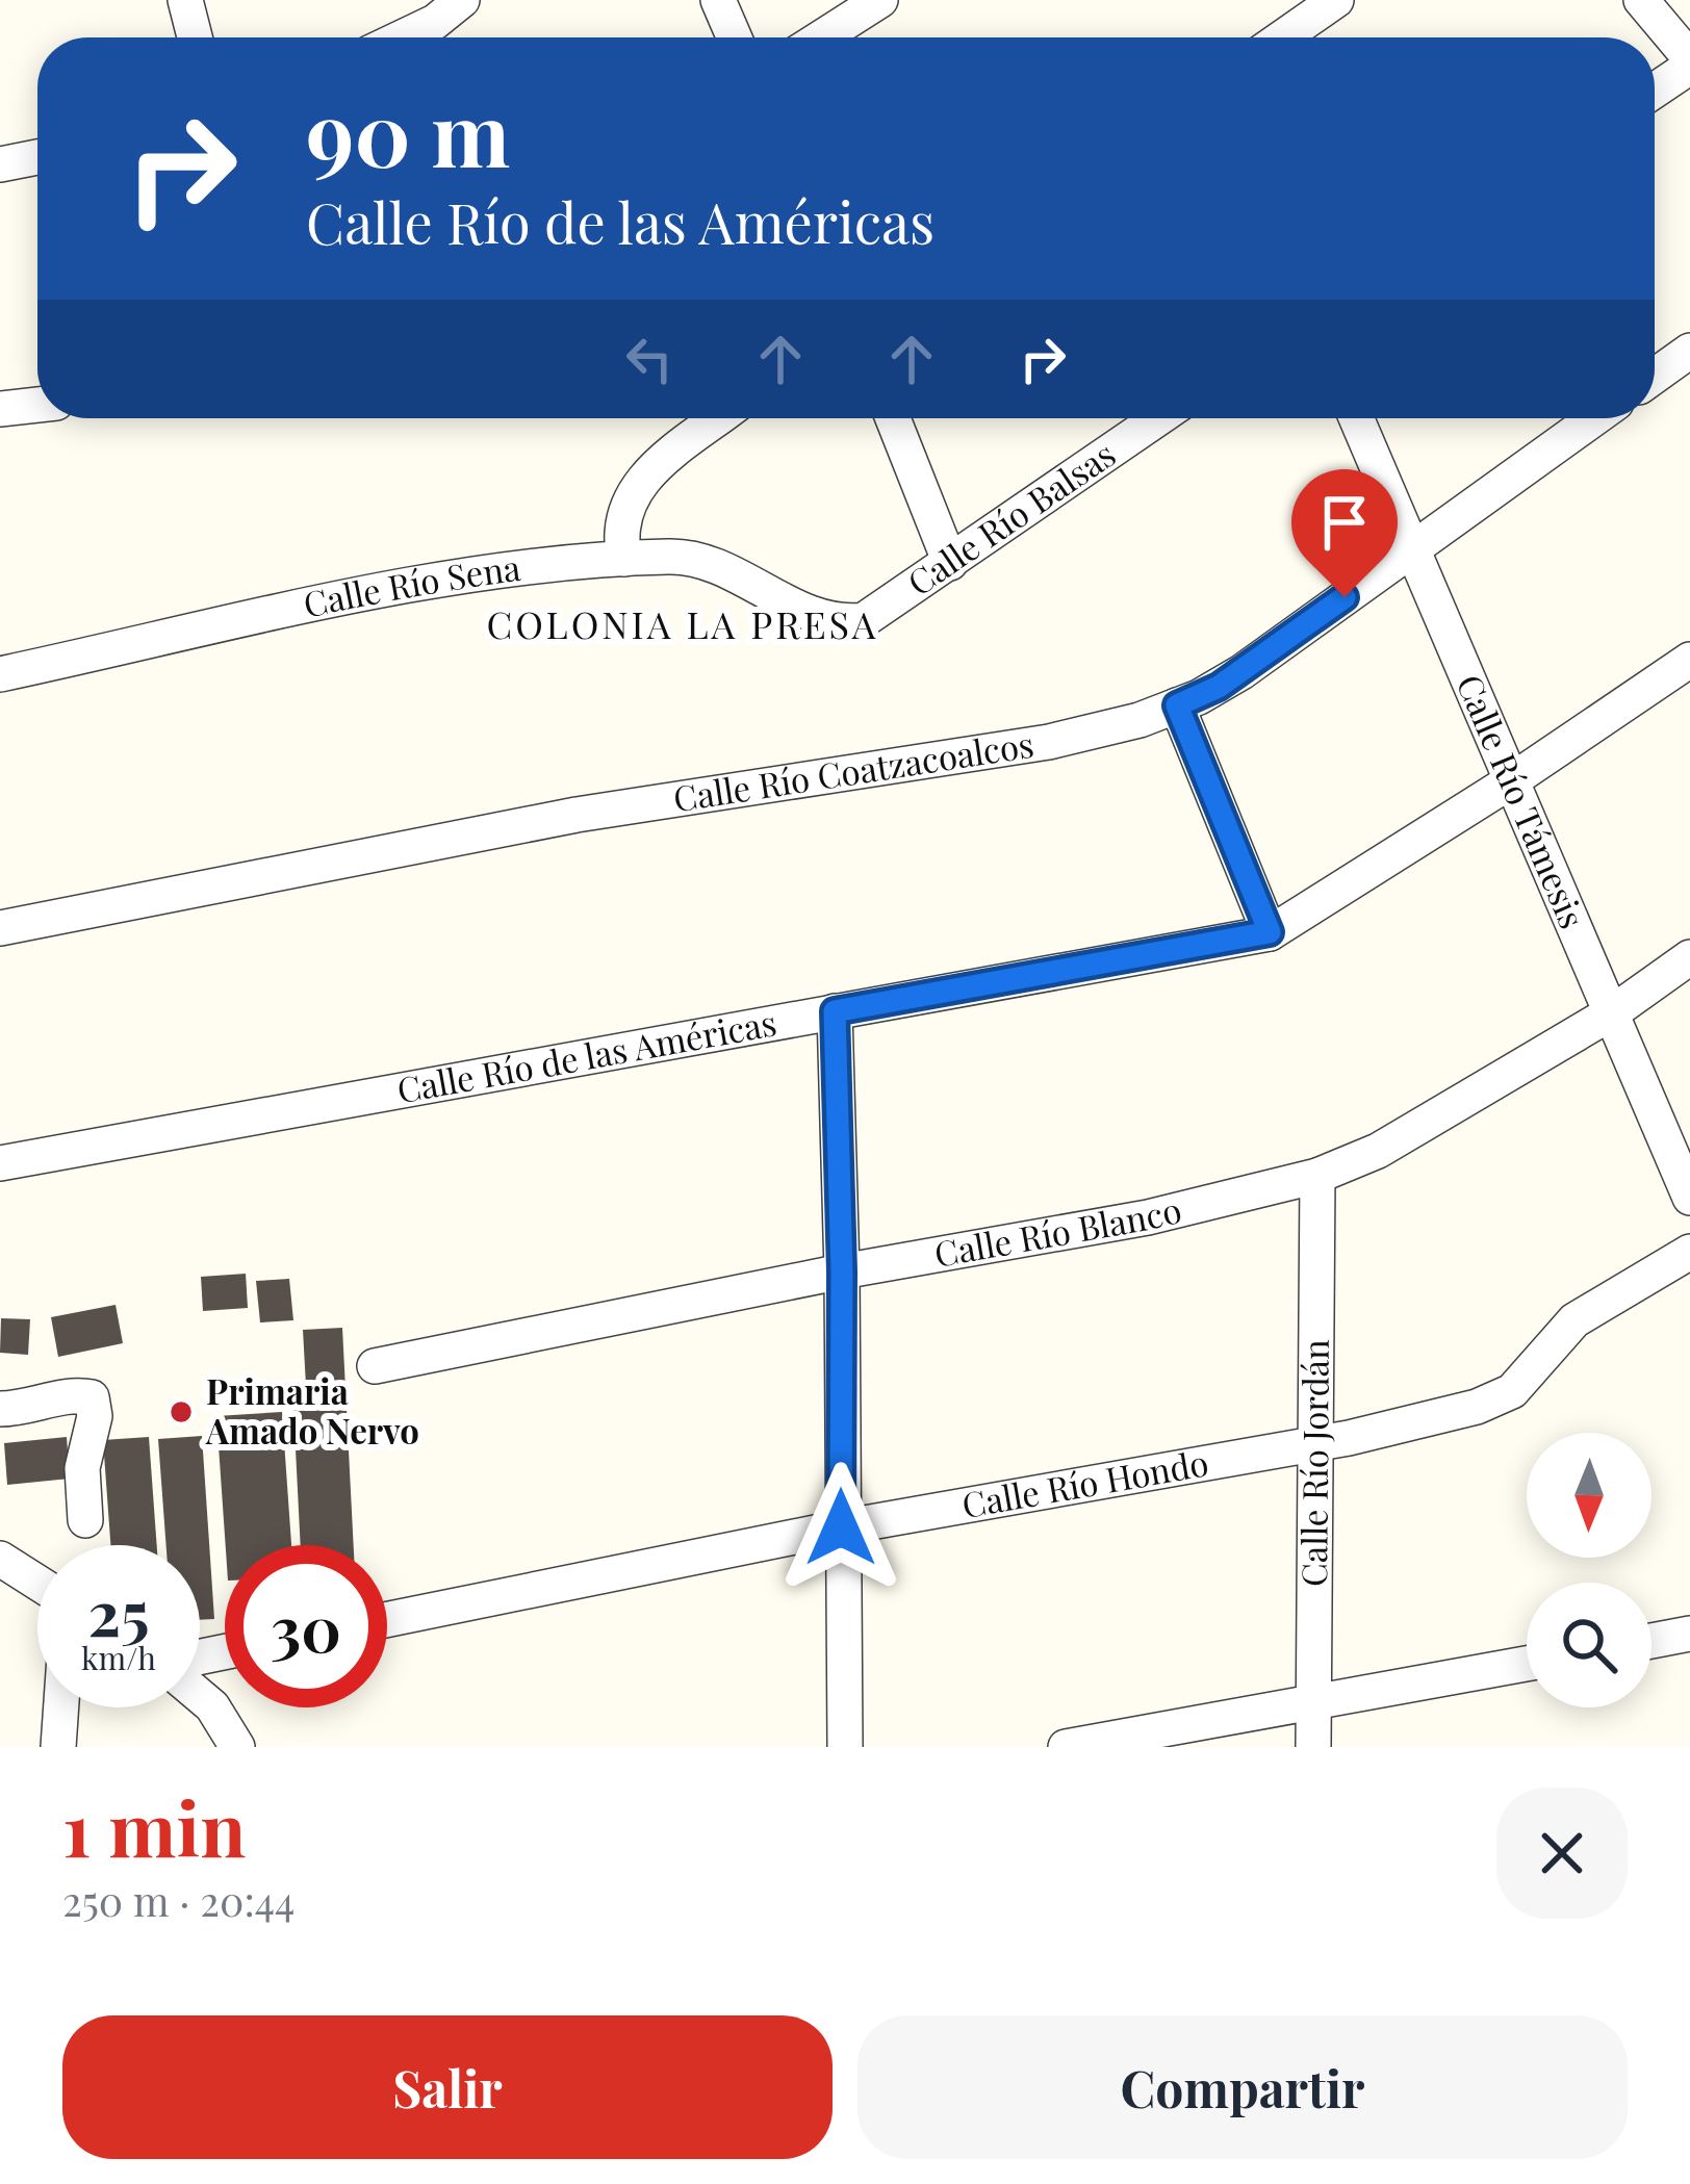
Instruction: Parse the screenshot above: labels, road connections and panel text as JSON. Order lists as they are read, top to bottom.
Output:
{
  "streets": {
    "street": [
      "Calle Río Balsas",
      "Calle Río Sena",
      "Calle Río Coatzacoalcos",
      "Calle Río Támesis",
      "Calle Río de las Américas",
      "Calle Río Blanco",
      "Calle Río Jordán",
      "Calle Río Hondo"
    ]
  },
  "crossings": [
    ["Calle Río Balsas", "Calle Río Sena"],
    ["Calle Río Coatzacoalcos", "Calle Río Támesis"],
    ["Calle Río Támesis", "Calle Río de las Américas"],
    ["Calle Río Támesis", "Calle Río Blanco"],
    ["Calle Río Blanco", "Calle Río Jordán"],
    ["Calle Río Jordán", "Calle Río Hondo"]
  ],
  "districts": ["COLONIA LA PRESA"],
  "places": ["Primaria Amado Nervo"],
  "north": "bottom",
  "page": {
    "turn": ["90 m", "Calle Río de las Américas"],
    "speed": "25 km/h",
    "limit": "30",
    "heading": ["1 min", "250 m · 20:44"],
    "buttons": ["Salir", "Compartir"]
  }
}
